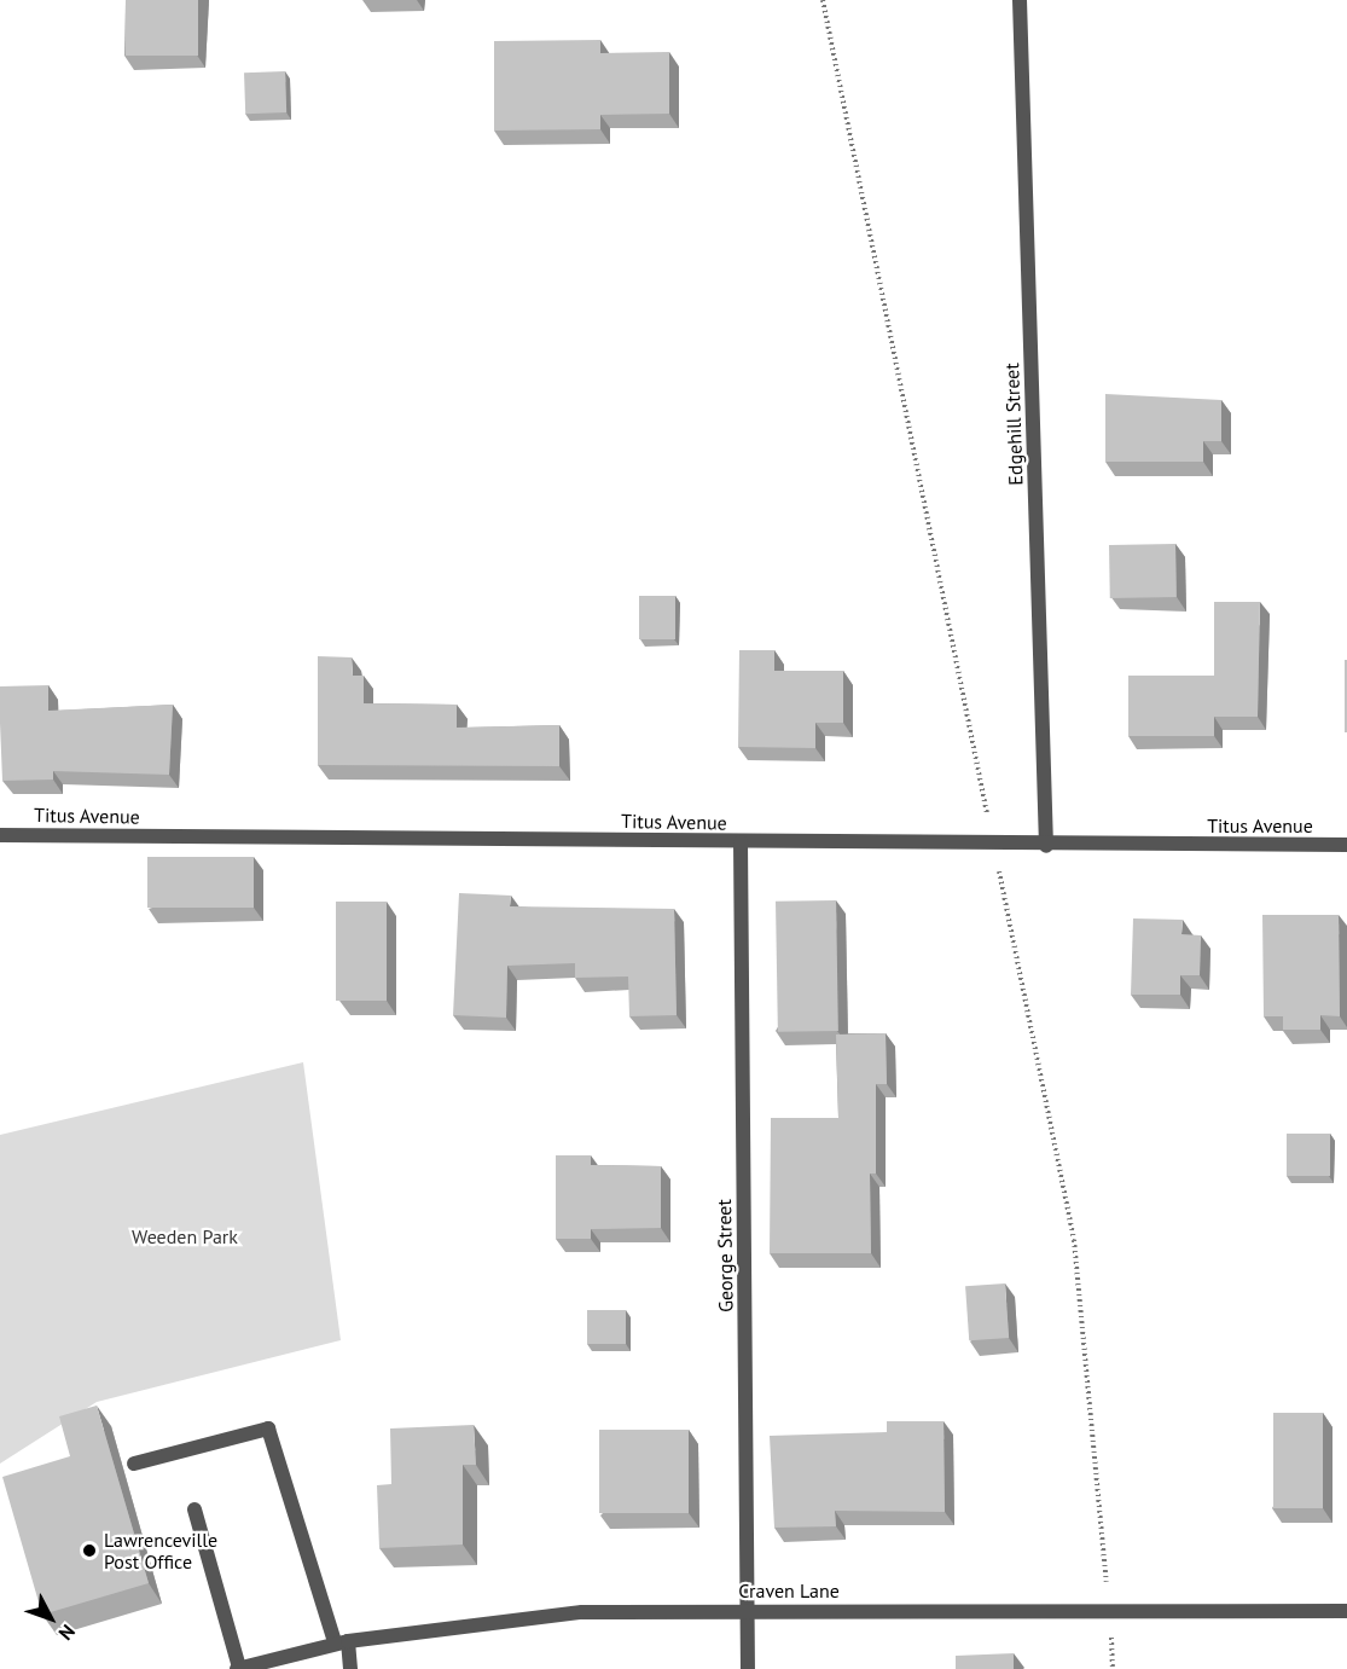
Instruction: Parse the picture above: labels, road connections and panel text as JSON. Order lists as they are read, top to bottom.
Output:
{
  "streets": {
    "street": [
      "Edgehill Street",
      "Titus Avenue",
      "George Street",
      "Craven Lane"
    ]
  },
  "crossings": [
    ["Edgehill Street", "Titus Avenue"],
    ["Titus Avenue", "George Street"],
    ["George Street", "Craven Lane"]
  ],
  "parks": ["Weeden Park"],
  "places": ["Lawrenceville Post Office"],
  "north": "bottom right"
}
